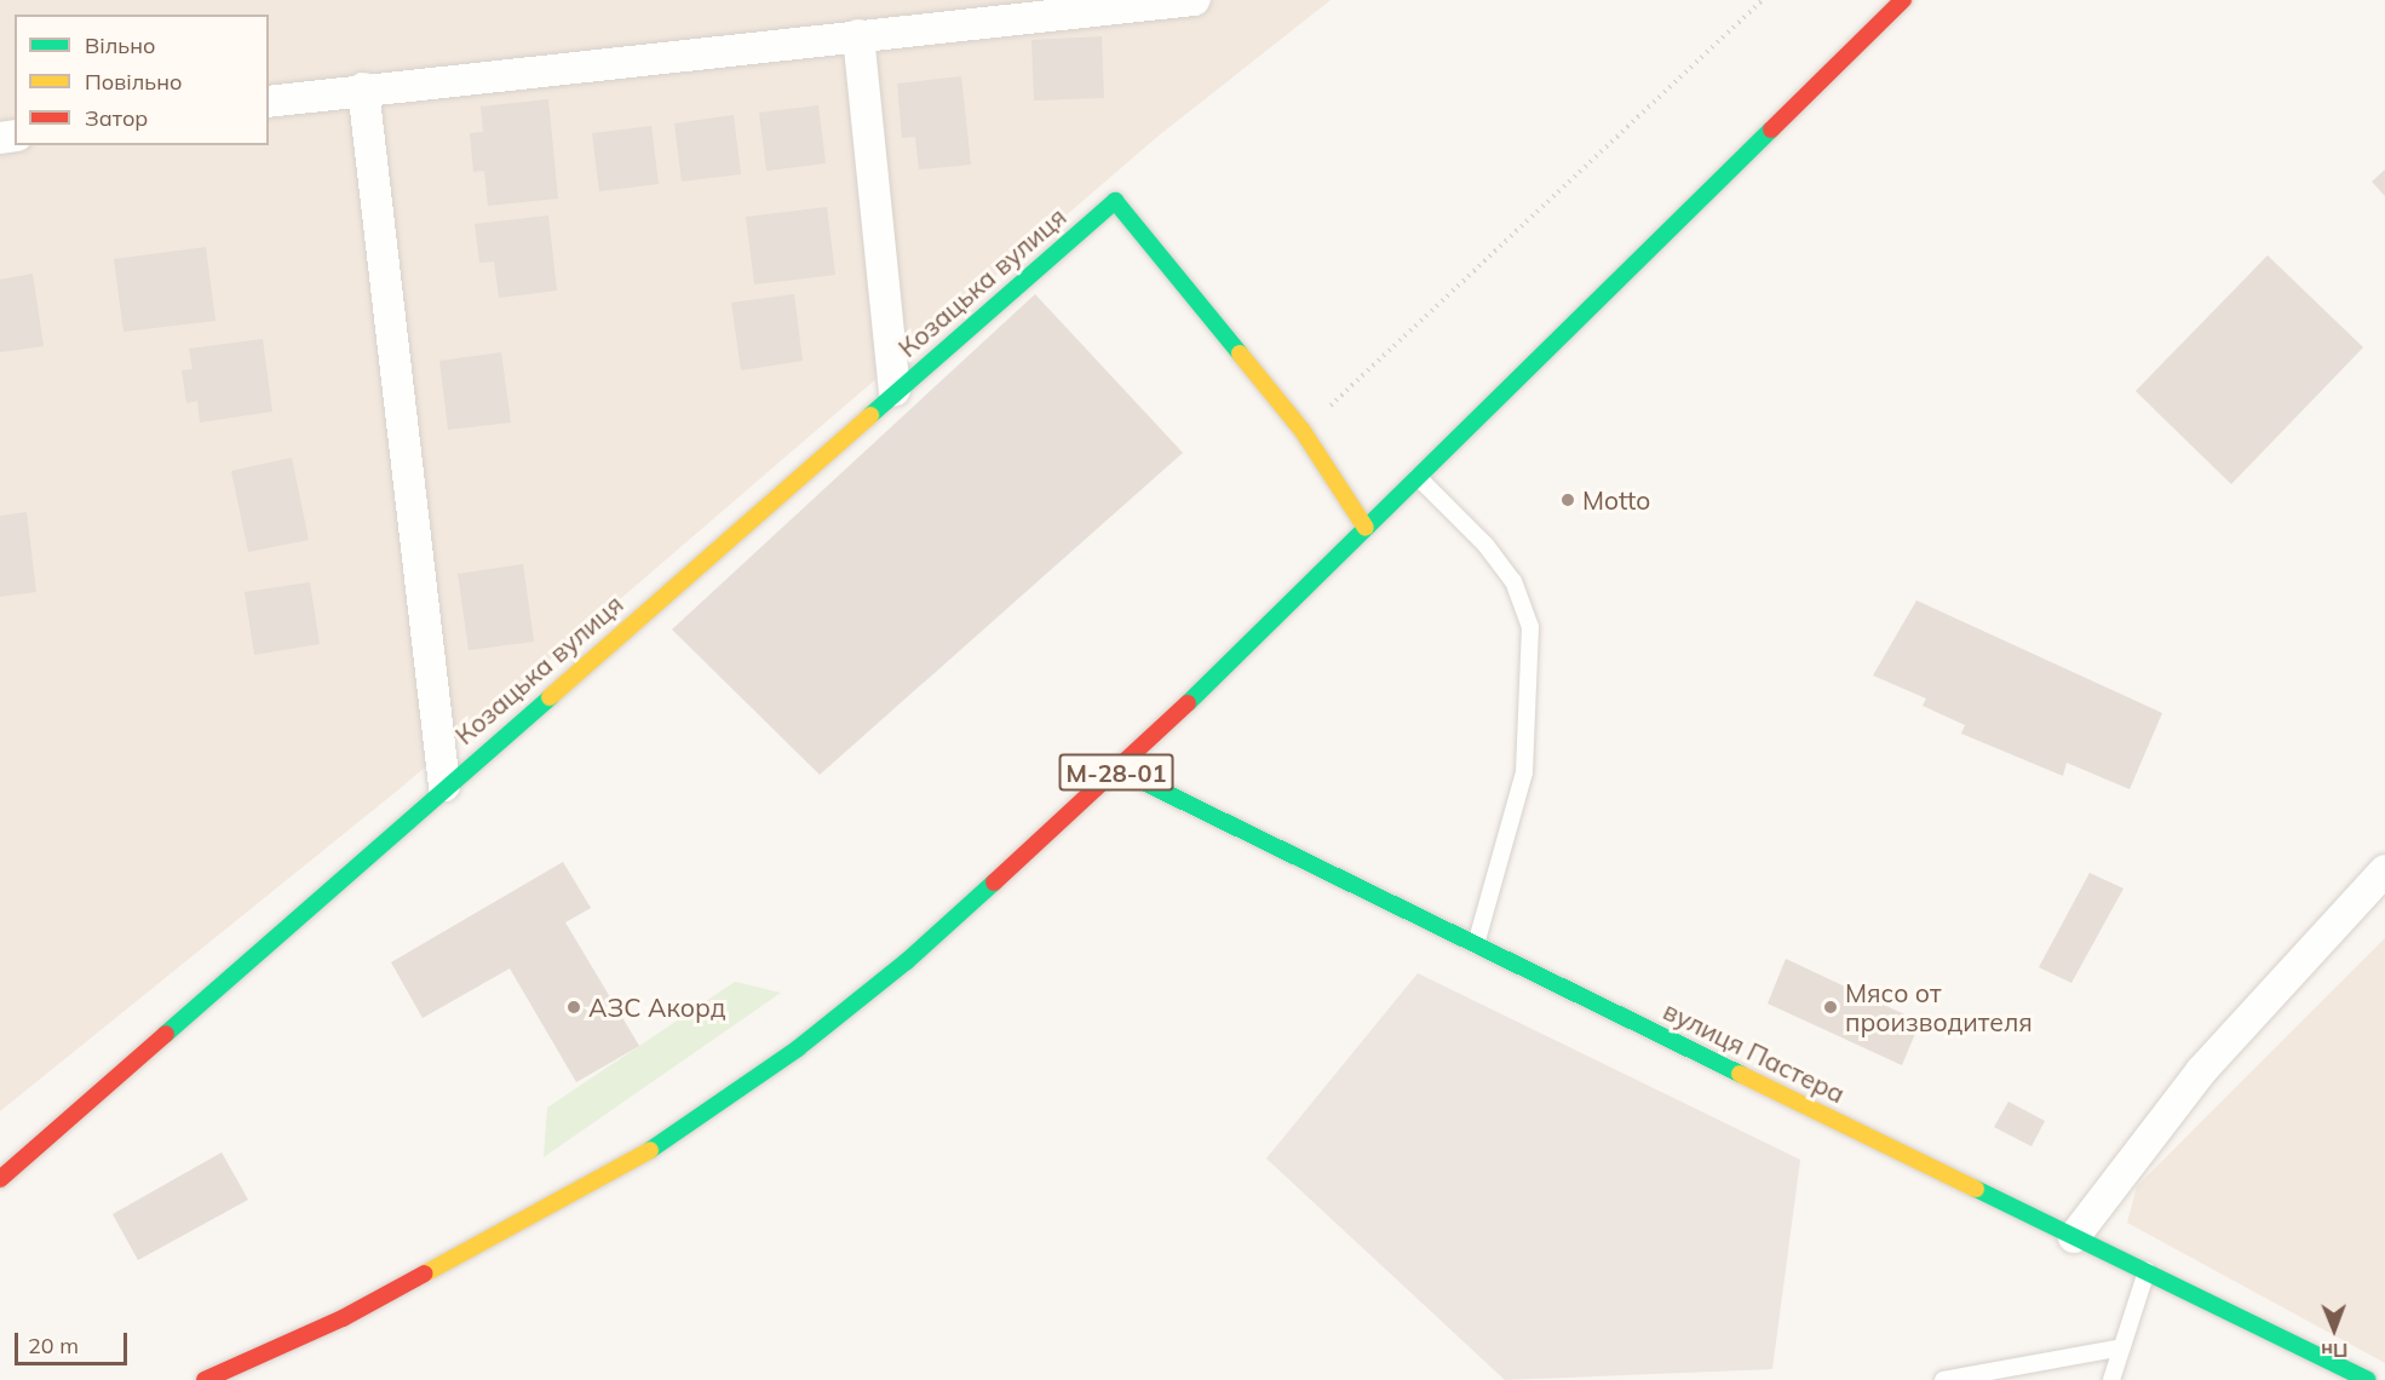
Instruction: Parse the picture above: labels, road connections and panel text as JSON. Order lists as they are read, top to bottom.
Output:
{
  "streets": {
    "main road": ["Козацька вулиця", "М-28-01", "вулиця Пастера"]
  },
  "crossings": [
    ["М-28-01", "вулиця Пастера"]
  ],
  "places": ["Motto", "АЗС Акорд", "Мясо от производителя"],
  "legend": ["Вільно", "Повільно", "Затор"],
  "scale_bar": "20 m",
  "north": "bottom"
}
